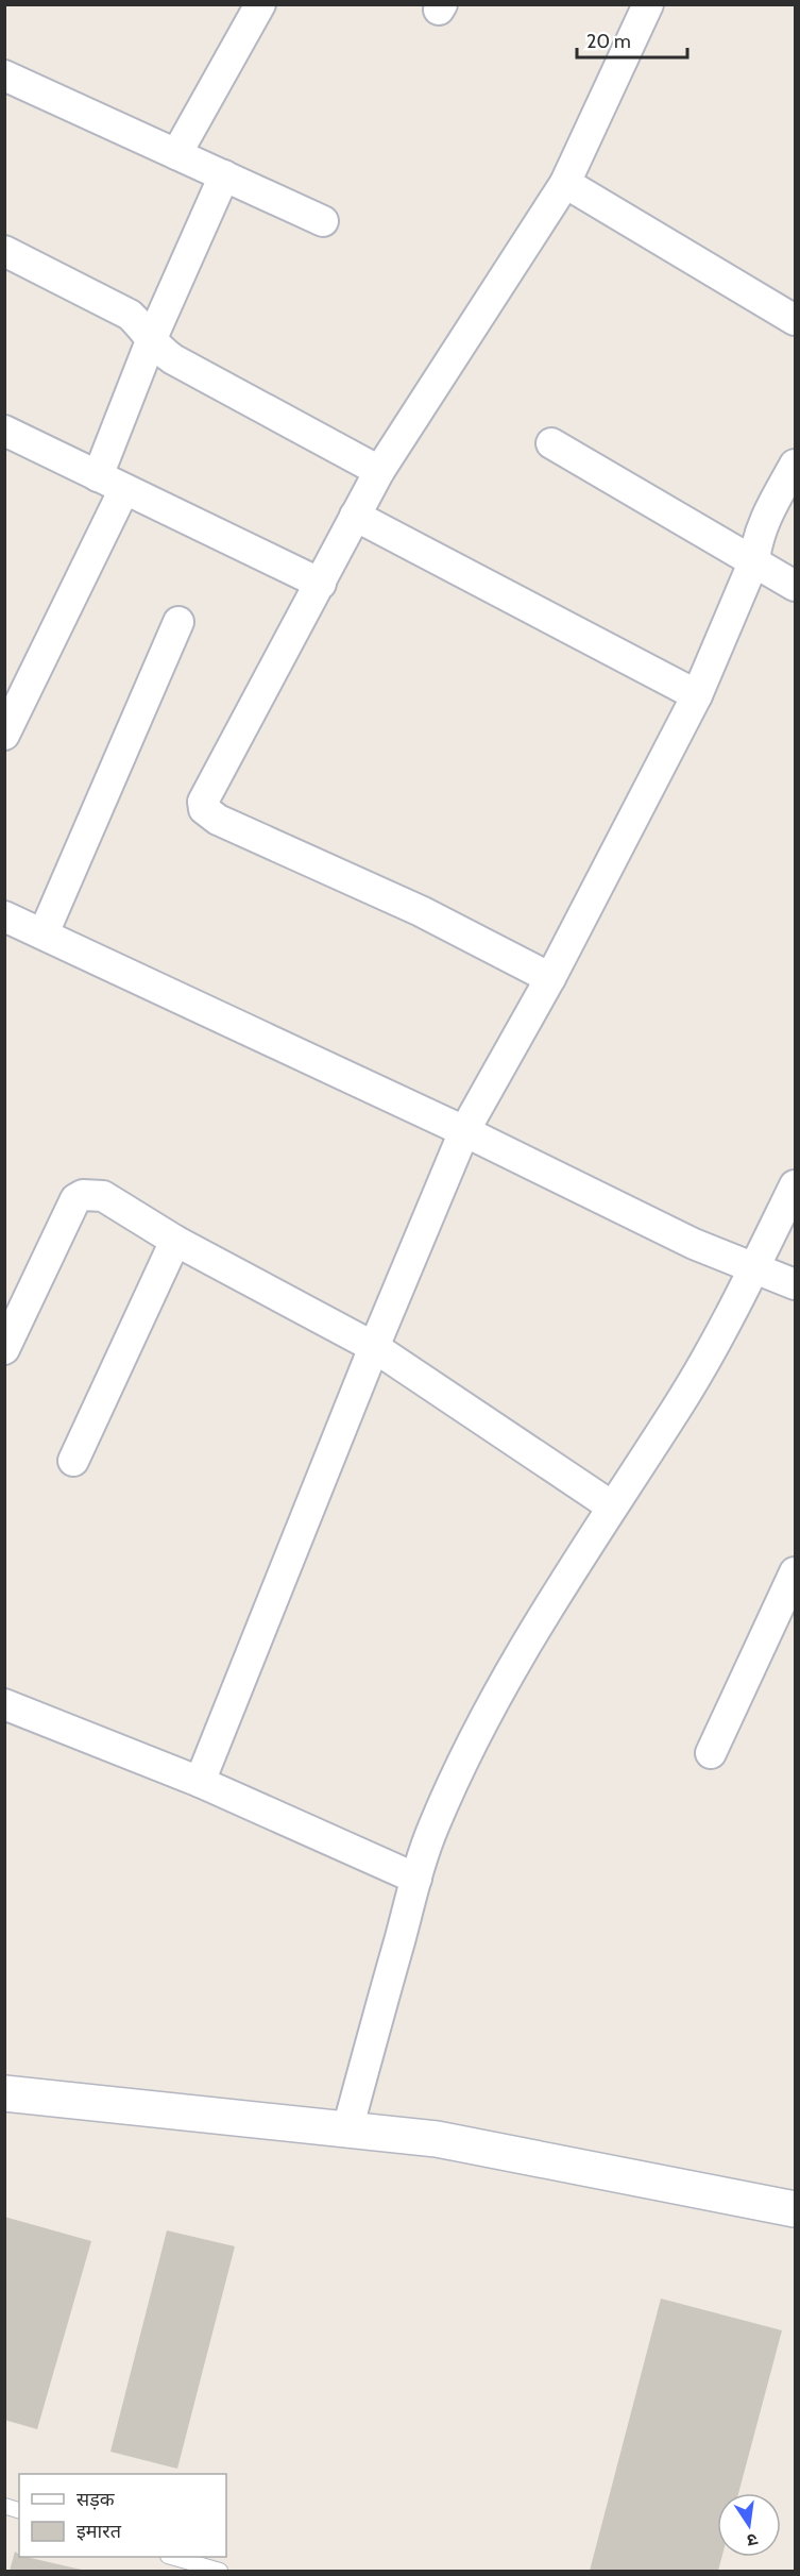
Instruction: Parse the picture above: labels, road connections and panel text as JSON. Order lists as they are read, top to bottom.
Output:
{
  "legend": ["सड़क", "इमारत"],
  "scale_bar": "20 m",
  "north": "bottom"
}
